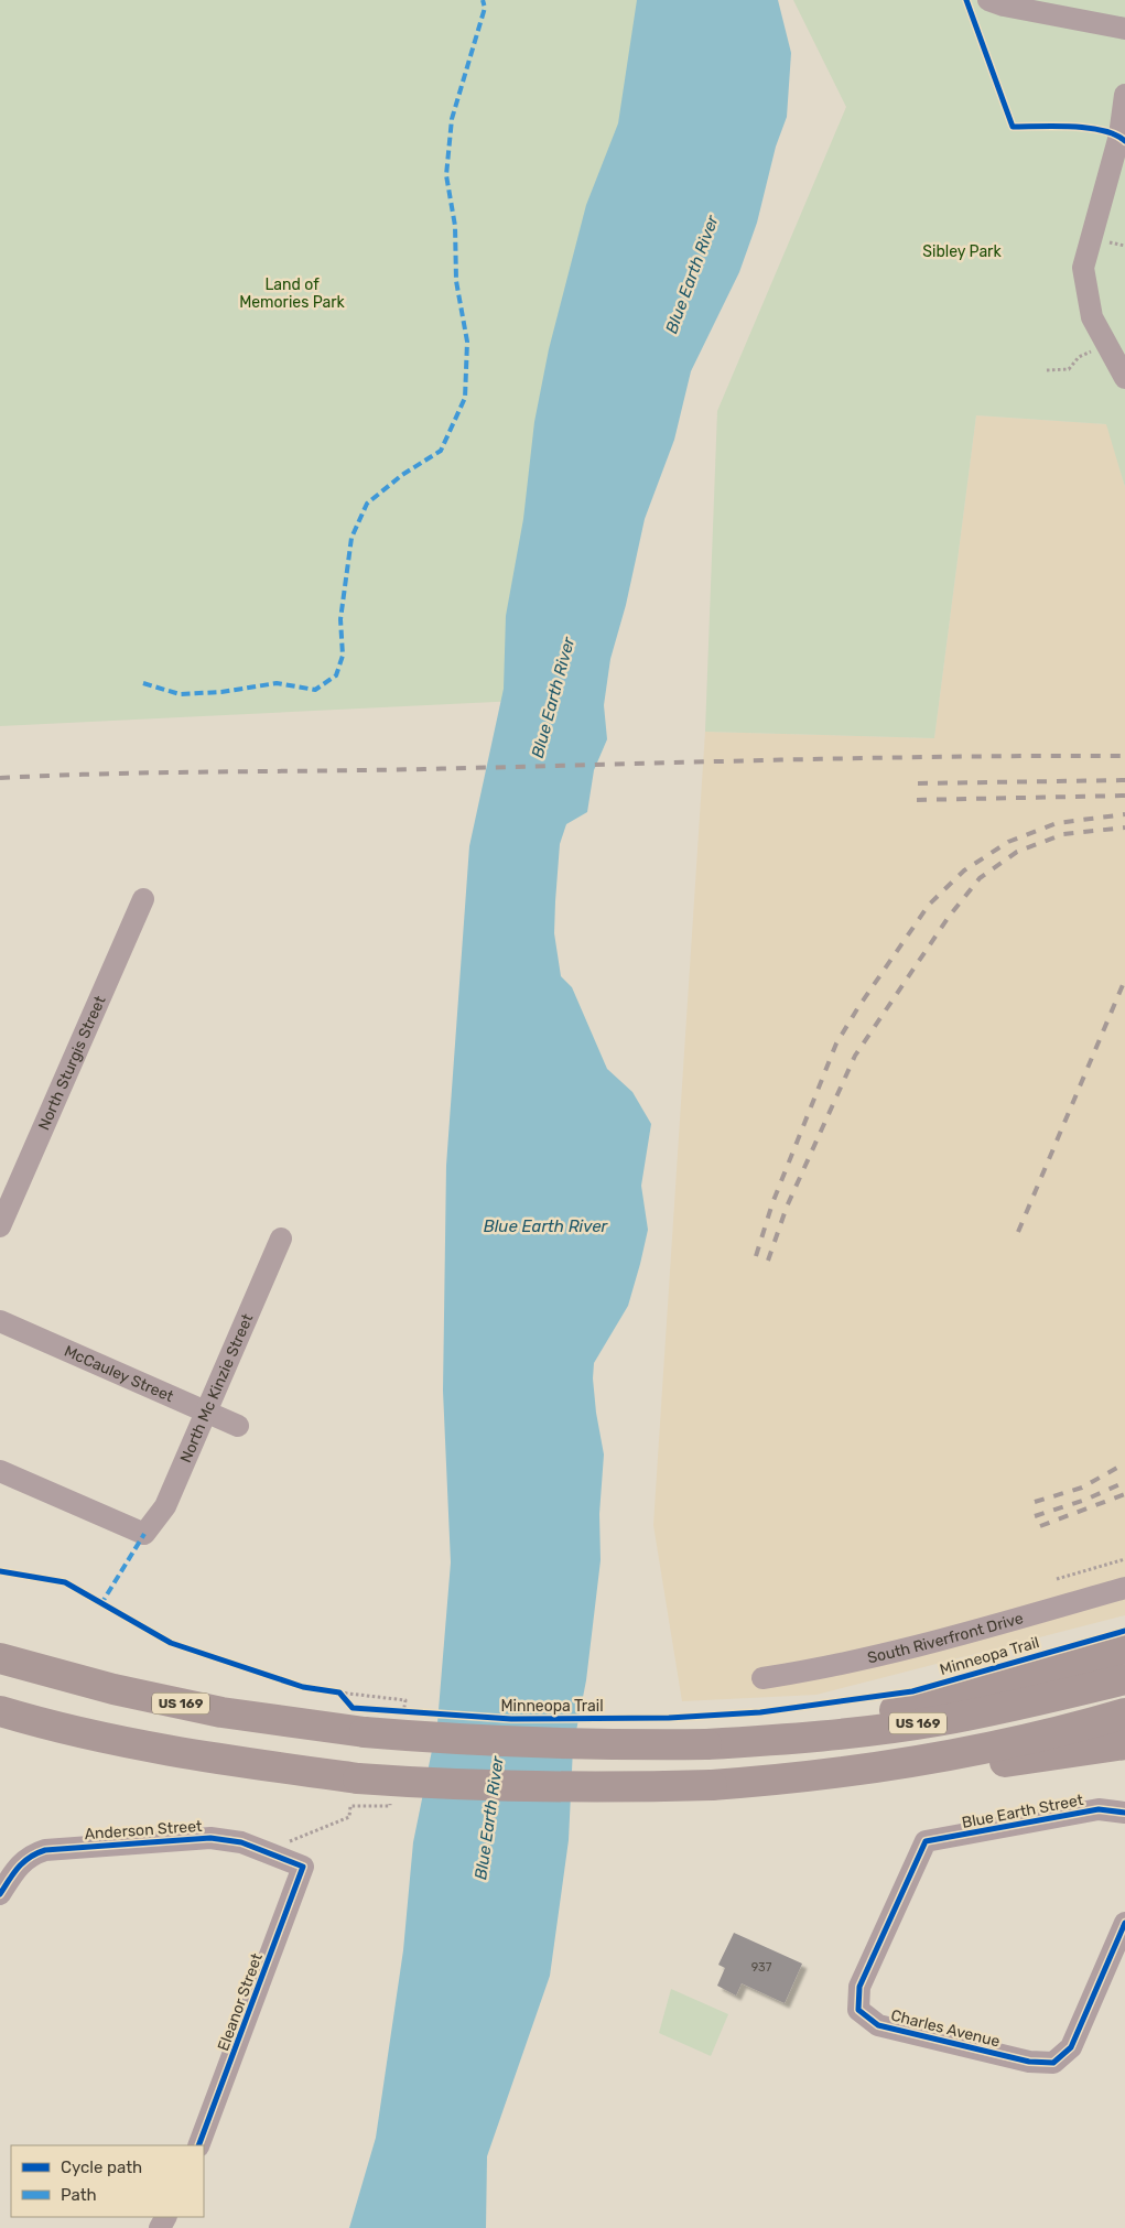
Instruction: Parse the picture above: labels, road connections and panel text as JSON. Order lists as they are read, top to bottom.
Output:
{
  "streets": {
    "highway": ["US 169"],
    "street": [
      "North Sturgis Street",
      "McCauley Street",
      "North Mc Kinzie Street",
      "South Riverfront Drive",
      "Blue Earth Street",
      "Anderson Street",
      "Eleanor Street",
      "Charles Avenue"
    ],
    "cycle path": ["Minneopa Trail"]
  },
  "crossings": [
    ["McCauley Street", "North Mc Kinzie Street"],
    ["Blue Earth Street", "Charles Avenue"],
    ["Anderson Street", "Eleanor Street"]
  ],
  "water": ["Blue Earth River"],
  "parks": ["Sibley Park", "Land of Memories Park"],
  "house_numbers": ["937"],
  "legend": ["Cycle path", "Path"]
}
